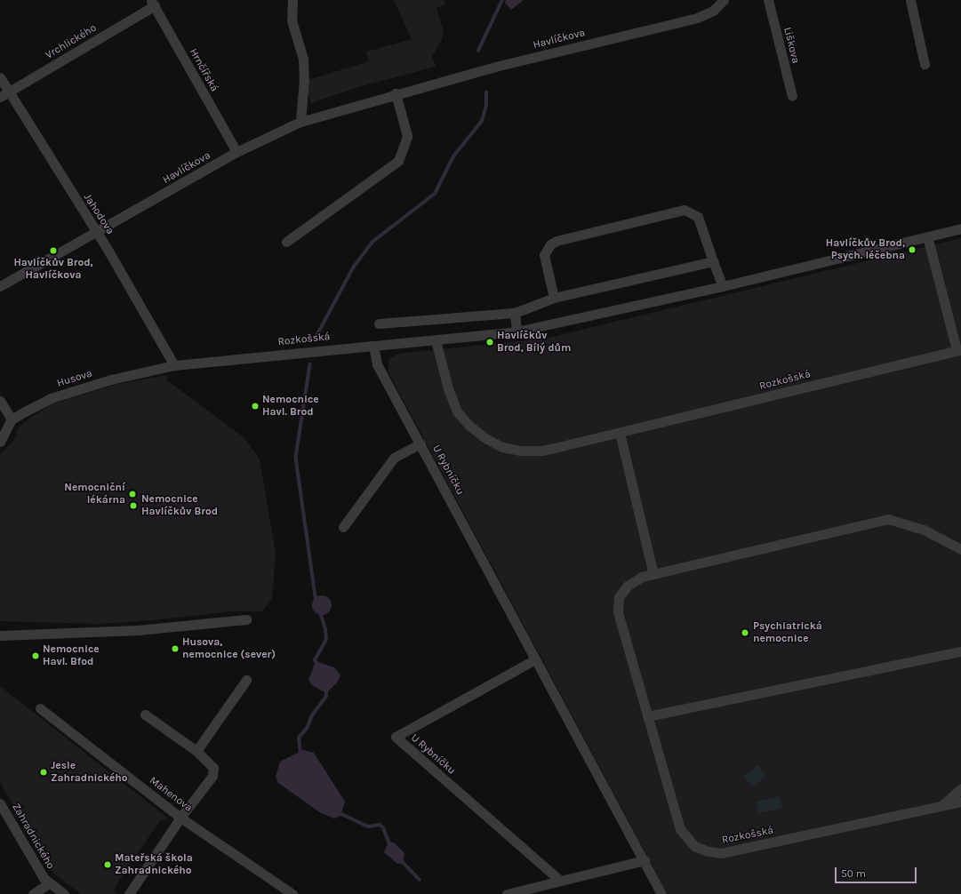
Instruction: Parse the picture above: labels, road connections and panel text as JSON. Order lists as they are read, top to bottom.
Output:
{
  "streets": {
    "street": [
      "Havlíčkova",
      "Vrchlického",
      "Liškova",
      "Hrnčířská",
      "Jahodova",
      "Rozkošská",
      "Husova",
      "U Rybníčku",
      "Mahenova",
      "Zahradnického"
    ]
  },
  "crossings": [
    ["Havlíčkova", "Hrnčířská"],
    ["Havlíčkova", "Jahodova"],
    ["Vrchlického", "Hrnčířská"],
    ["Vrchlického", "Jahodova"],
    ["Jahodova", "Rozkošská"],
    ["Jahodova", "Husova"],
    ["Rozkošská", "Husova"],
    ["Rozkošská", "U Rybníčku"]
  ],
  "places": [
    "Havlíčkův Brod, Psych. léčebna",
    "Havlíčkův Brod, Havlíčkova",
    "Havlíčkův Brod, Bílý dům",
    "Nemocnice Havl. Brod",
    "Nemocniční lékárna",
    "Nemocnice Havlíčkův Brod",
    "Psychiatrická nemocnice",
    "Husova, nemocnice (sever)",
    "Nemocnice Havl. Bfod",
    "Jesle Zahradnického",
    "Mateřská škola Zahradnického"
  ],
  "scale_bar": "50 m"
}
